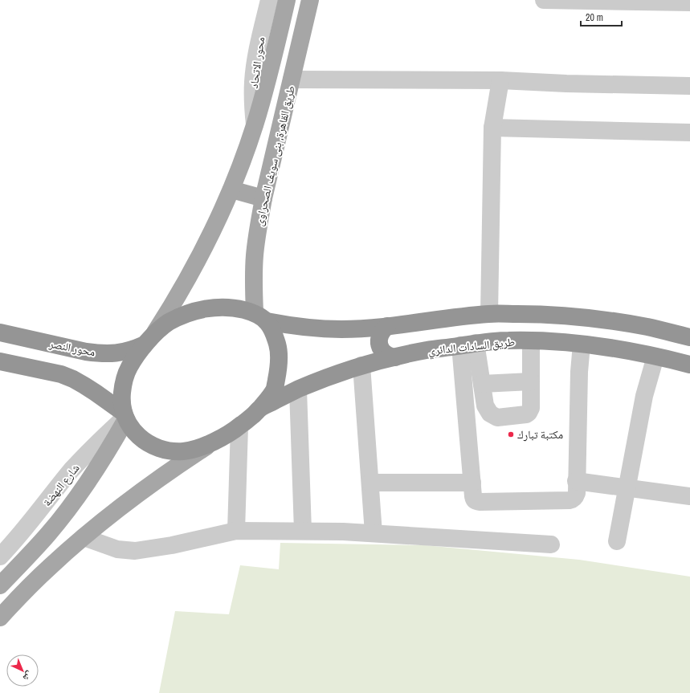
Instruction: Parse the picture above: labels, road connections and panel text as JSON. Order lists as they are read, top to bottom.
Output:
{
  "streets": {
    "highway": ["طريق السادات الدائري", "محور النصر"],
    "main road": ["طريق القاهرة, بنى سويف الصحراوى"],
    "street": ["محور الاتحاد", "شارع النهضة"]
  },
  "places": ["مكتبة تبارك"],
  "scale_bar": "20 m",
  "north": "bottom right"
}
